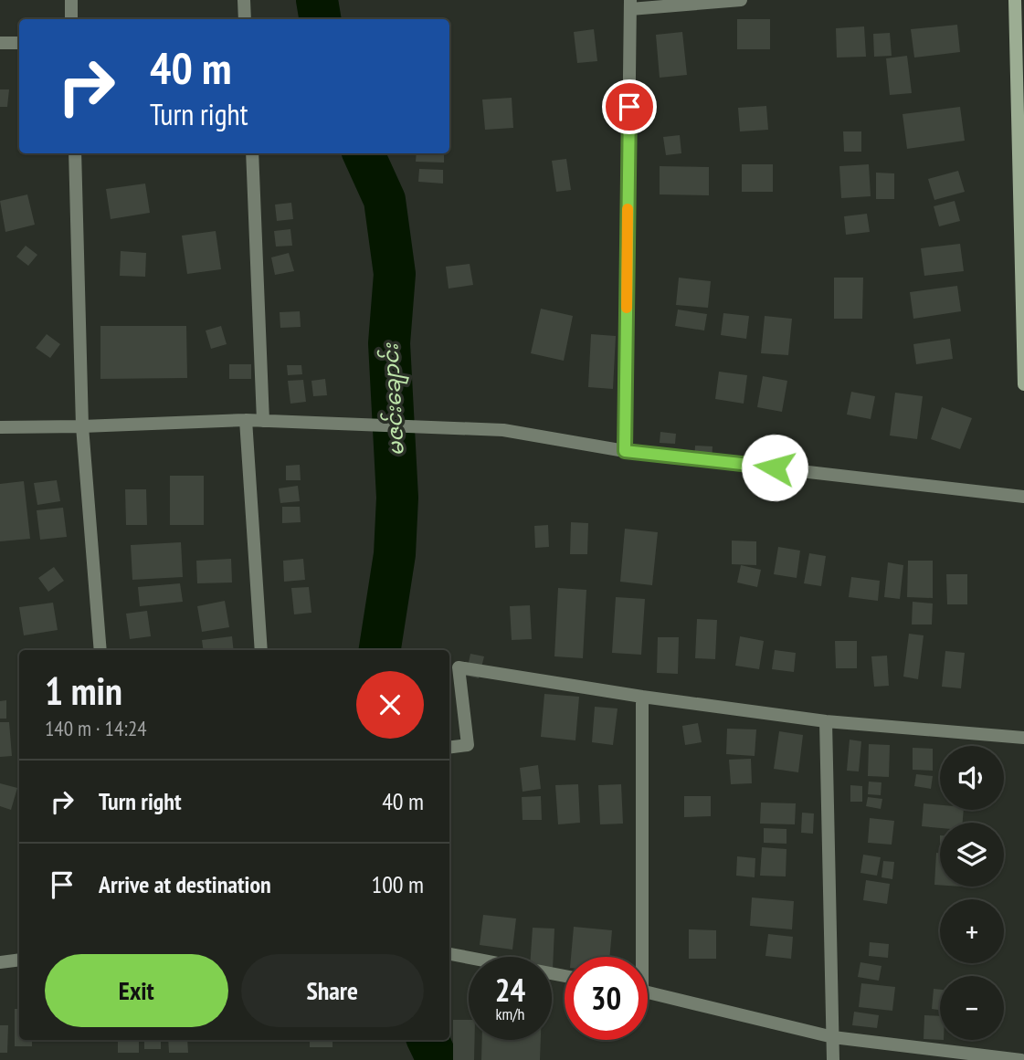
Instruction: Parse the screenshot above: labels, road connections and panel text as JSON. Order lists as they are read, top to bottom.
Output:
{
  "water": ["မဇင်းချောင်း"],
  "page": {
    "turn": ["40 m", "Turn right"],
    "heading": ["1 min", "140 m · 14:24"],
    "map_buttons": ["+", "−"],
    "list": [
      {
        "name": "Turn right",
        "value": "40 m"
      },
      {
        "name": "Arrive at destination",
        "value": "100 m"
      }
    ],
    "buttons": ["Exit", "Share"],
    "speed": "24 km/h",
    "limit": "30"
  }
}
